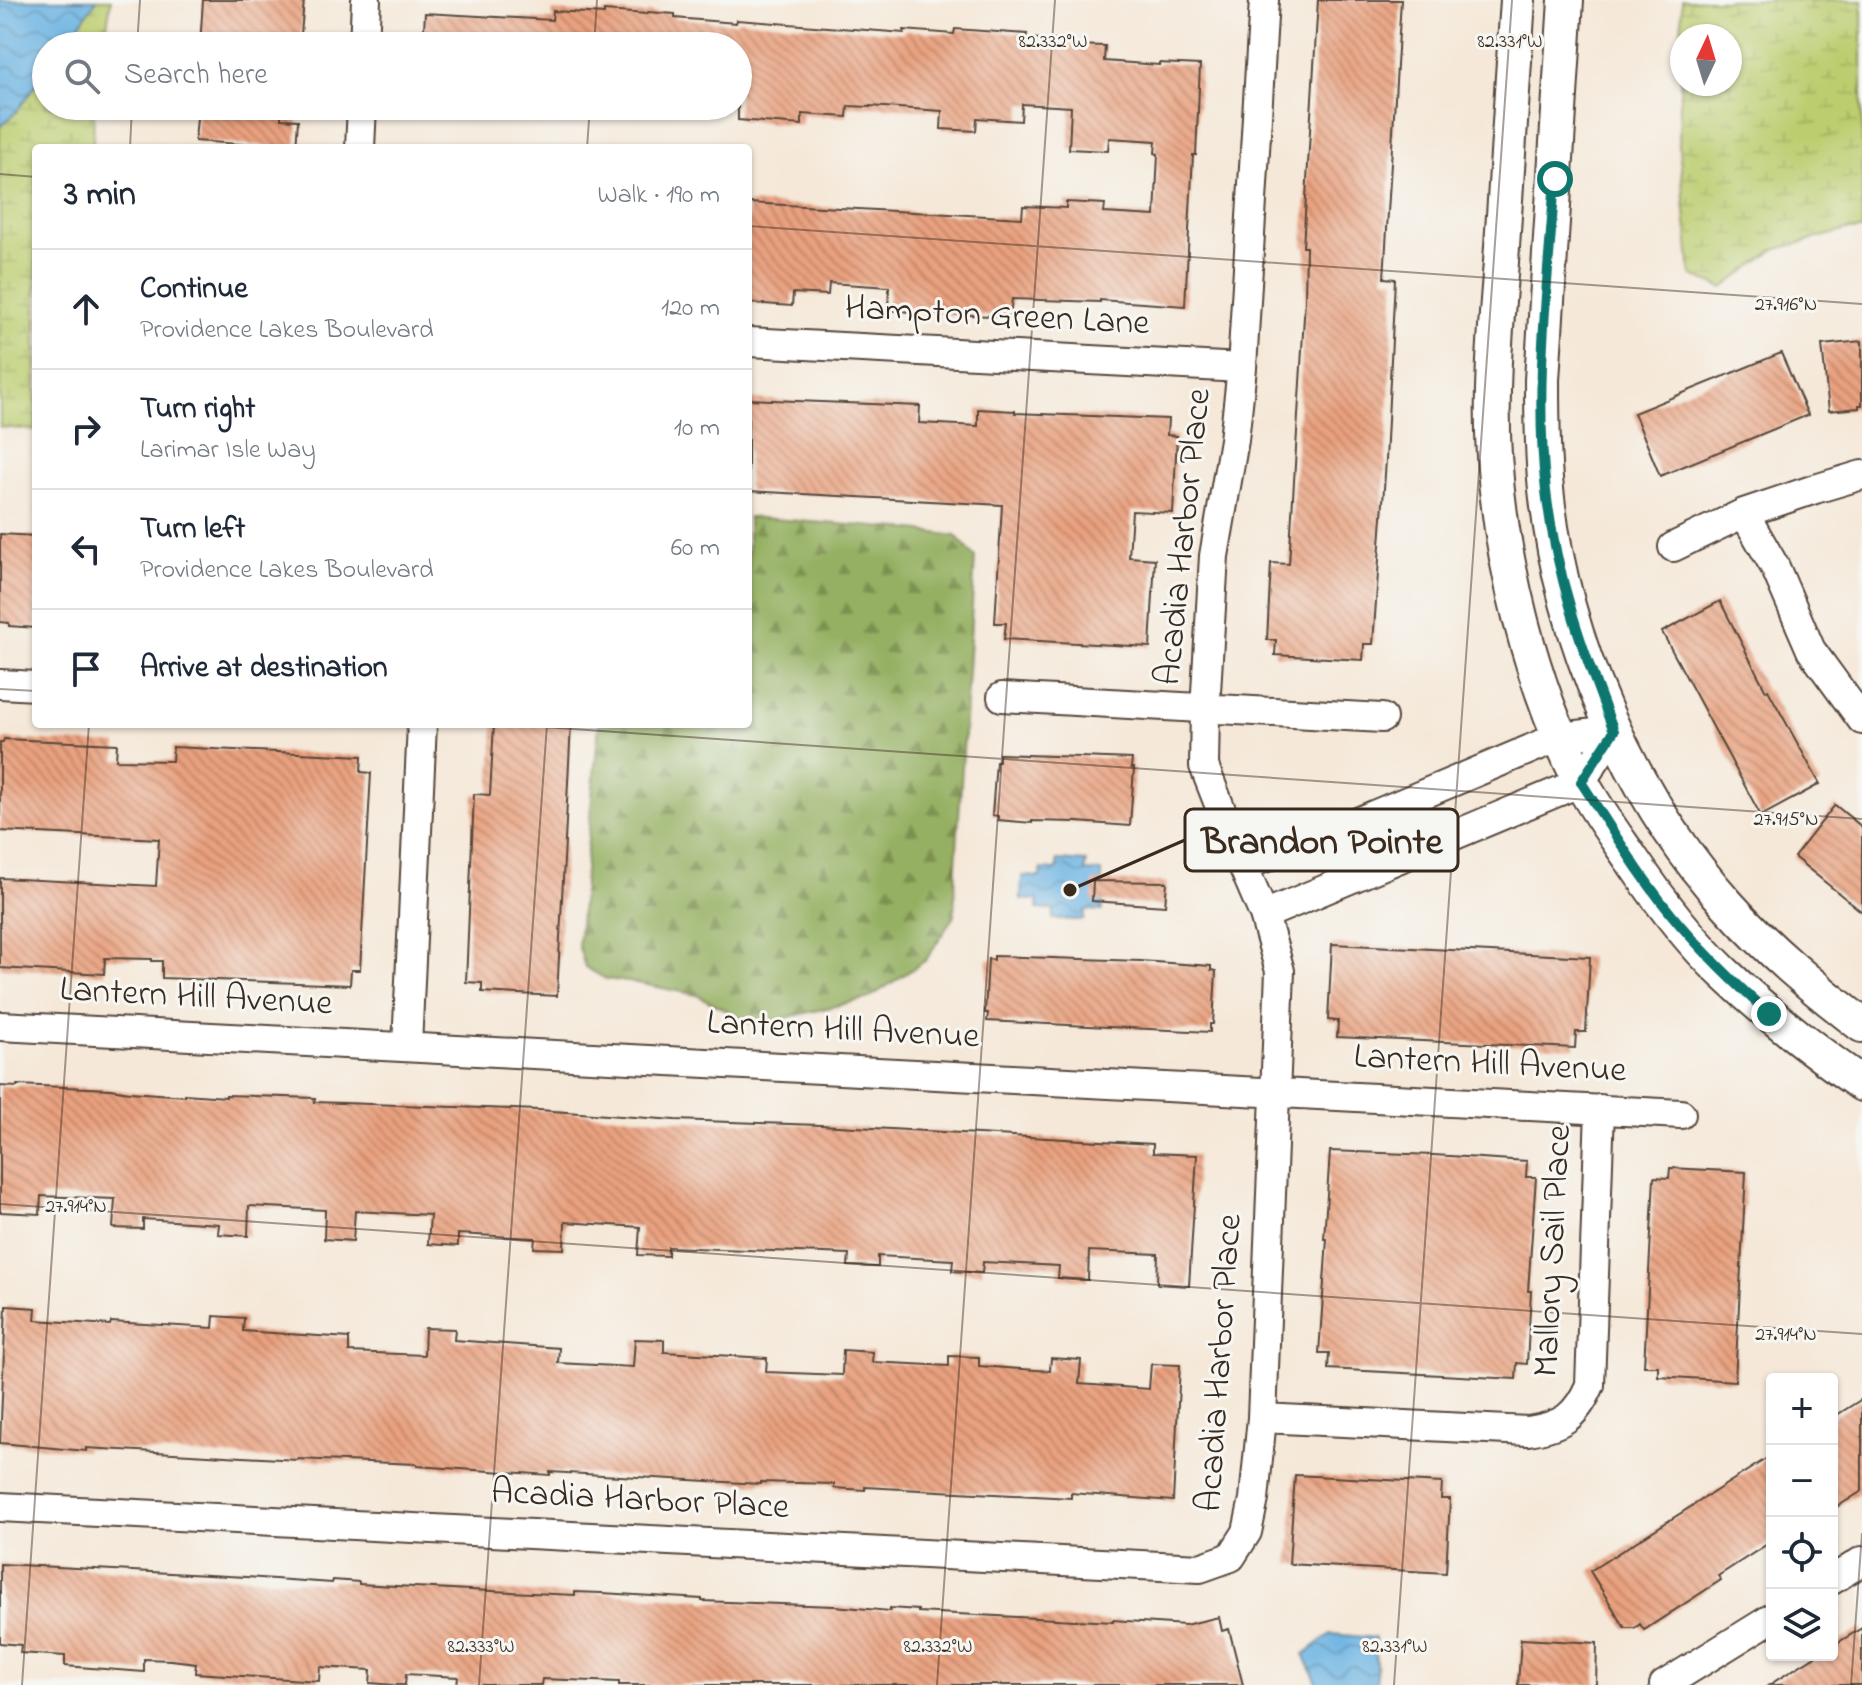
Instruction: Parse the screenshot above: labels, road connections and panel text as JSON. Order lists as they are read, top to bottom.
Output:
{
  "streets": {
    "street": [
      "Hampton Green Lane",
      "Acadia Harbor Place",
      "Lantern Hill Avenue",
      "Mallory Sail Place"
    ]
  },
  "crossings": [
    ["Hampton Green Lane", "Acadia Harbor Place"],
    ["Acadia Harbor Place", "Lantern Hill Avenue"],
    ["Acadia Harbor Place", "Mallory Sail Place"],
    ["Lantern Hill Avenue", "Mallory Sail Place"]
  ],
  "places": ["Brandon Pointe"],
  "north": "top",
  "page": {
    "search": "Search here",
    "heading": ["3 min", "Walk · 190 m"],
    "list": [
      ["Continue", "Providence Lakes Boulevard", "120 m"],
      ["Turn right", "Larimar Isle Way", "10 m"],
      ["Turn left", "Providence Lakes Boulevard", "60 m"],
      "Arrive at destination"
    ],
    "map_buttons": ["+", "−"]
  },
  "coordinates": [
    "82.332°W",
    "82.331°W",
    "27.916°N",
    "27.915°N",
    "27.914°N",
    "82.333°W"
  ]
}
